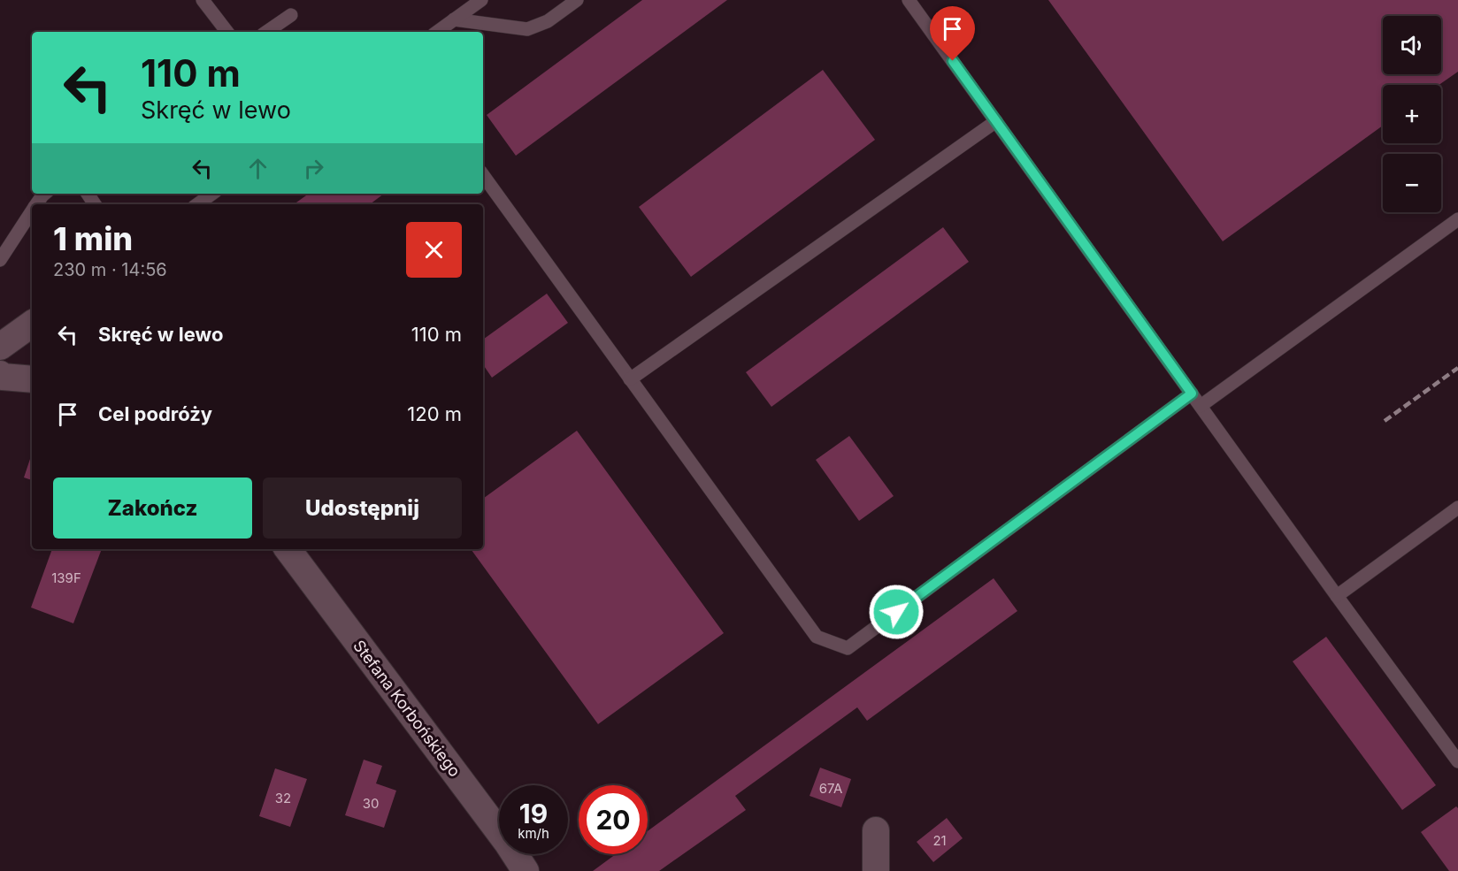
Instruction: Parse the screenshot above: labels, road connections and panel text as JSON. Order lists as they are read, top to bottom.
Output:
{
  "streets": {
    "street": ["Stefana Korbońskiego"]
  },
  "house_numbers": [
    "139F",
    "67A",
    "32",
    "30",
    "21"
  ],
  "page": {
    "map_buttons": ["+", "−"],
    "turn": ["110 m", "Skręć w lewo"],
    "heading": ["1 min", "230 m · 14:56"],
    "list": [
      {
        "name": "Skręć w lewo",
        "value": "110 m"
      },
      {
        "name": "Cel podróży",
        "value": "120 m"
      }
    ],
    "buttons": ["Zakończ", "Udostępnij"],
    "speed": "19 km/h",
    "limit": "20"
  }
}
